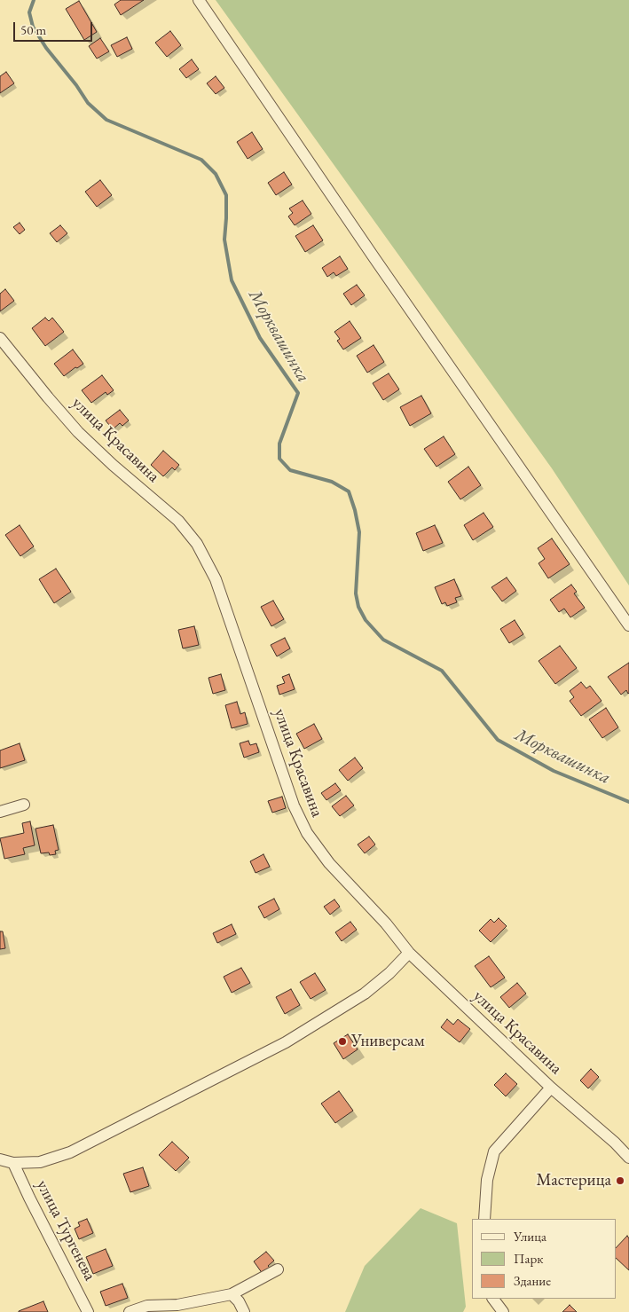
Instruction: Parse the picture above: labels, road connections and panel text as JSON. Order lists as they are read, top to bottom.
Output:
{
  "streets": {
    "street": ["улица Красавина", "улица Тургенева"]
  },
  "water": ["Морквашинка"],
  "places": ["Универсам", "Мастерица"],
  "legend": ["Улица", "Парк", "Здание"],
  "scale_bar": "50 m"
}
